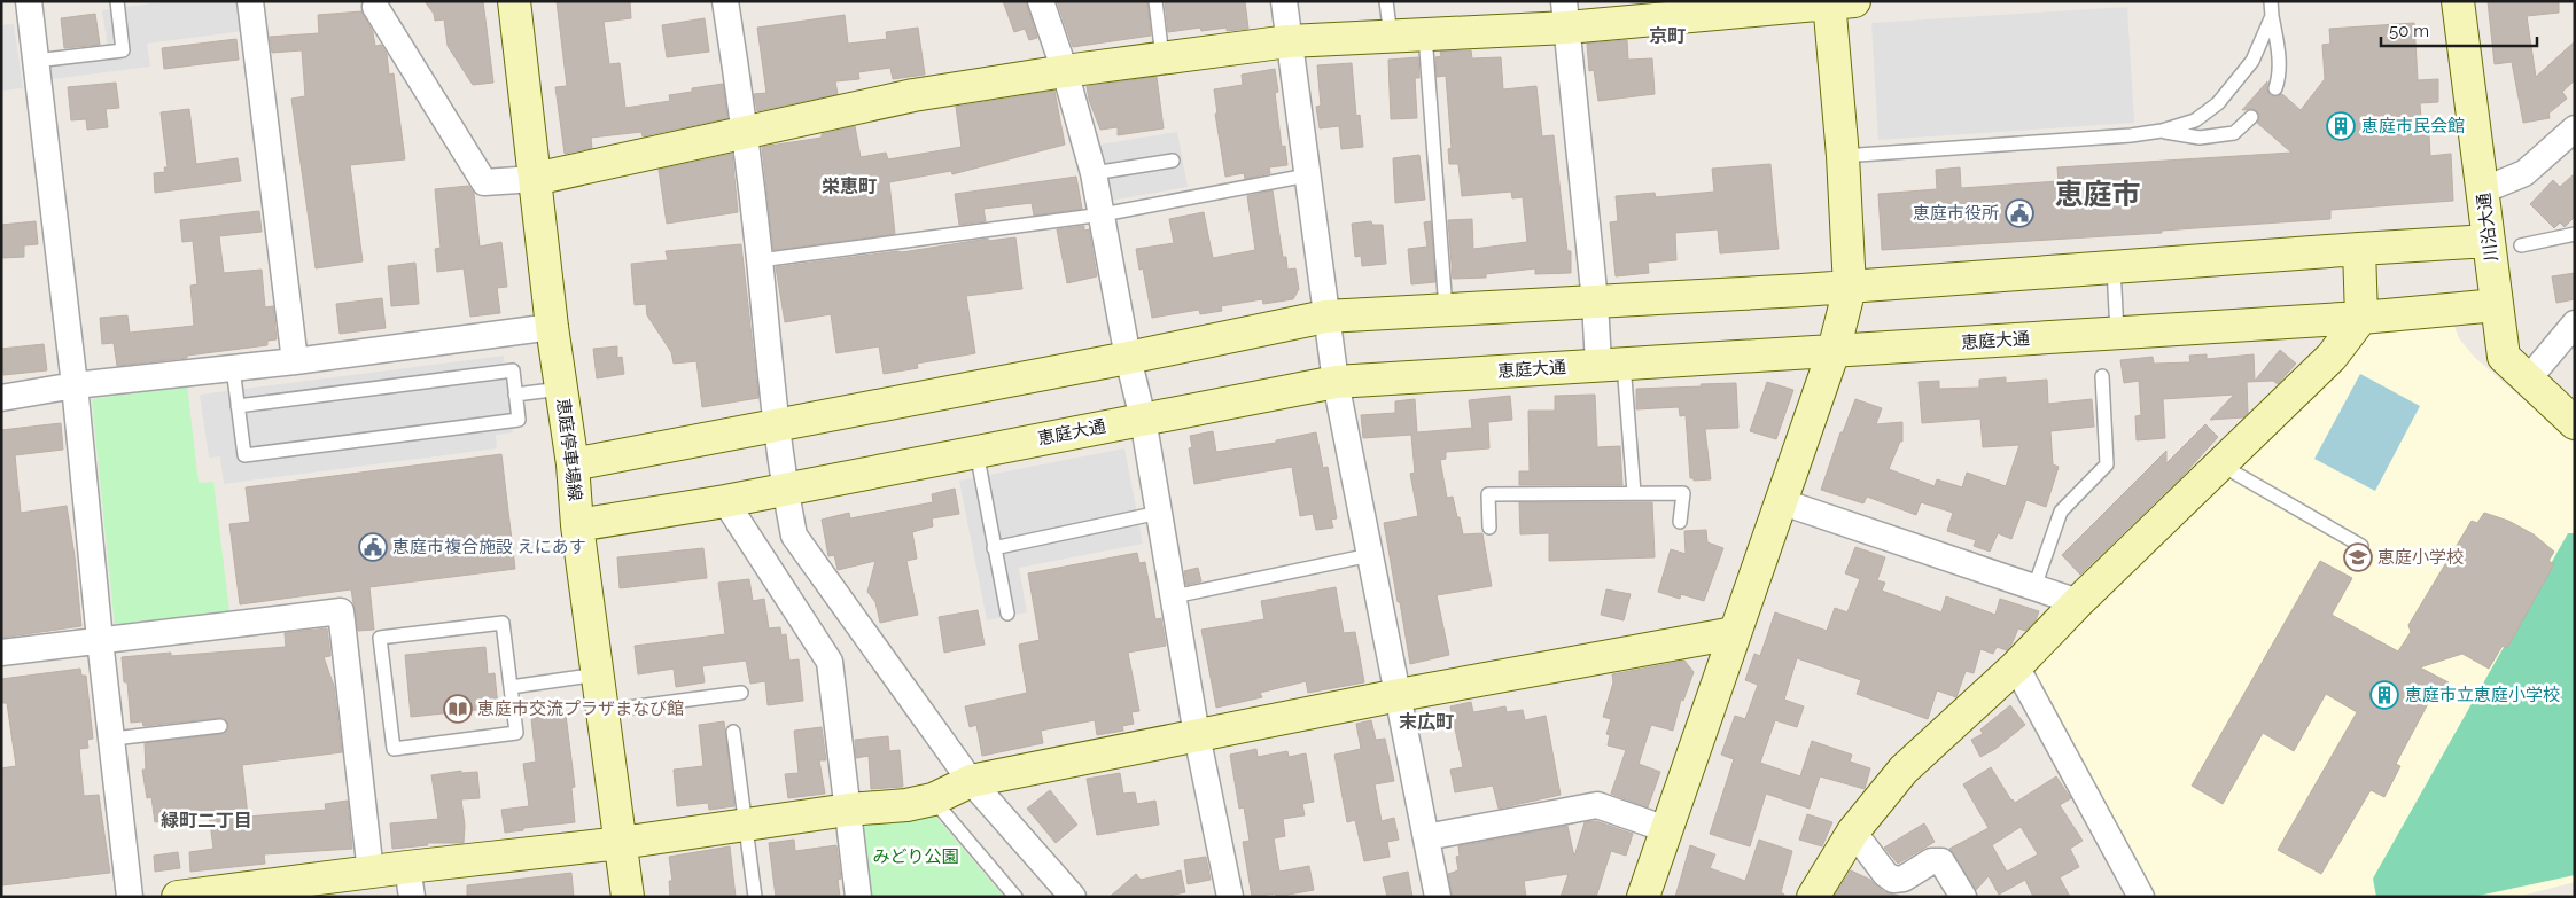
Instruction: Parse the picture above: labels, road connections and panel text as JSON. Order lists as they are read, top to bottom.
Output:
{
  "streets": {
    "street": ["川沿大通", "恵庭大通", "恵庭停車場線"]
  },
  "crossings": [
    ["川沿大通", "恵庭大通"],
    ["恵庭大通", "恵庭停車場線"]
  ],
  "districts": [
    "京町",
    "栄恵町",
    "恵庭市",
    "末広町",
    "緑町二丁目"
  ],
  "parks": ["みどり公園"],
  "places": {
    "building": ["恵庭市民会館", "恵庭市立恵庭小学校"],
    "public building": ["恵庭市役所", "恵庭市複合施設 えにあす"],
    "school or university": ["恵庭小学校"],
    "library": ["恵庭市交流プラザまなび館"]
  },
  "scale_bar": "50 m"
}
